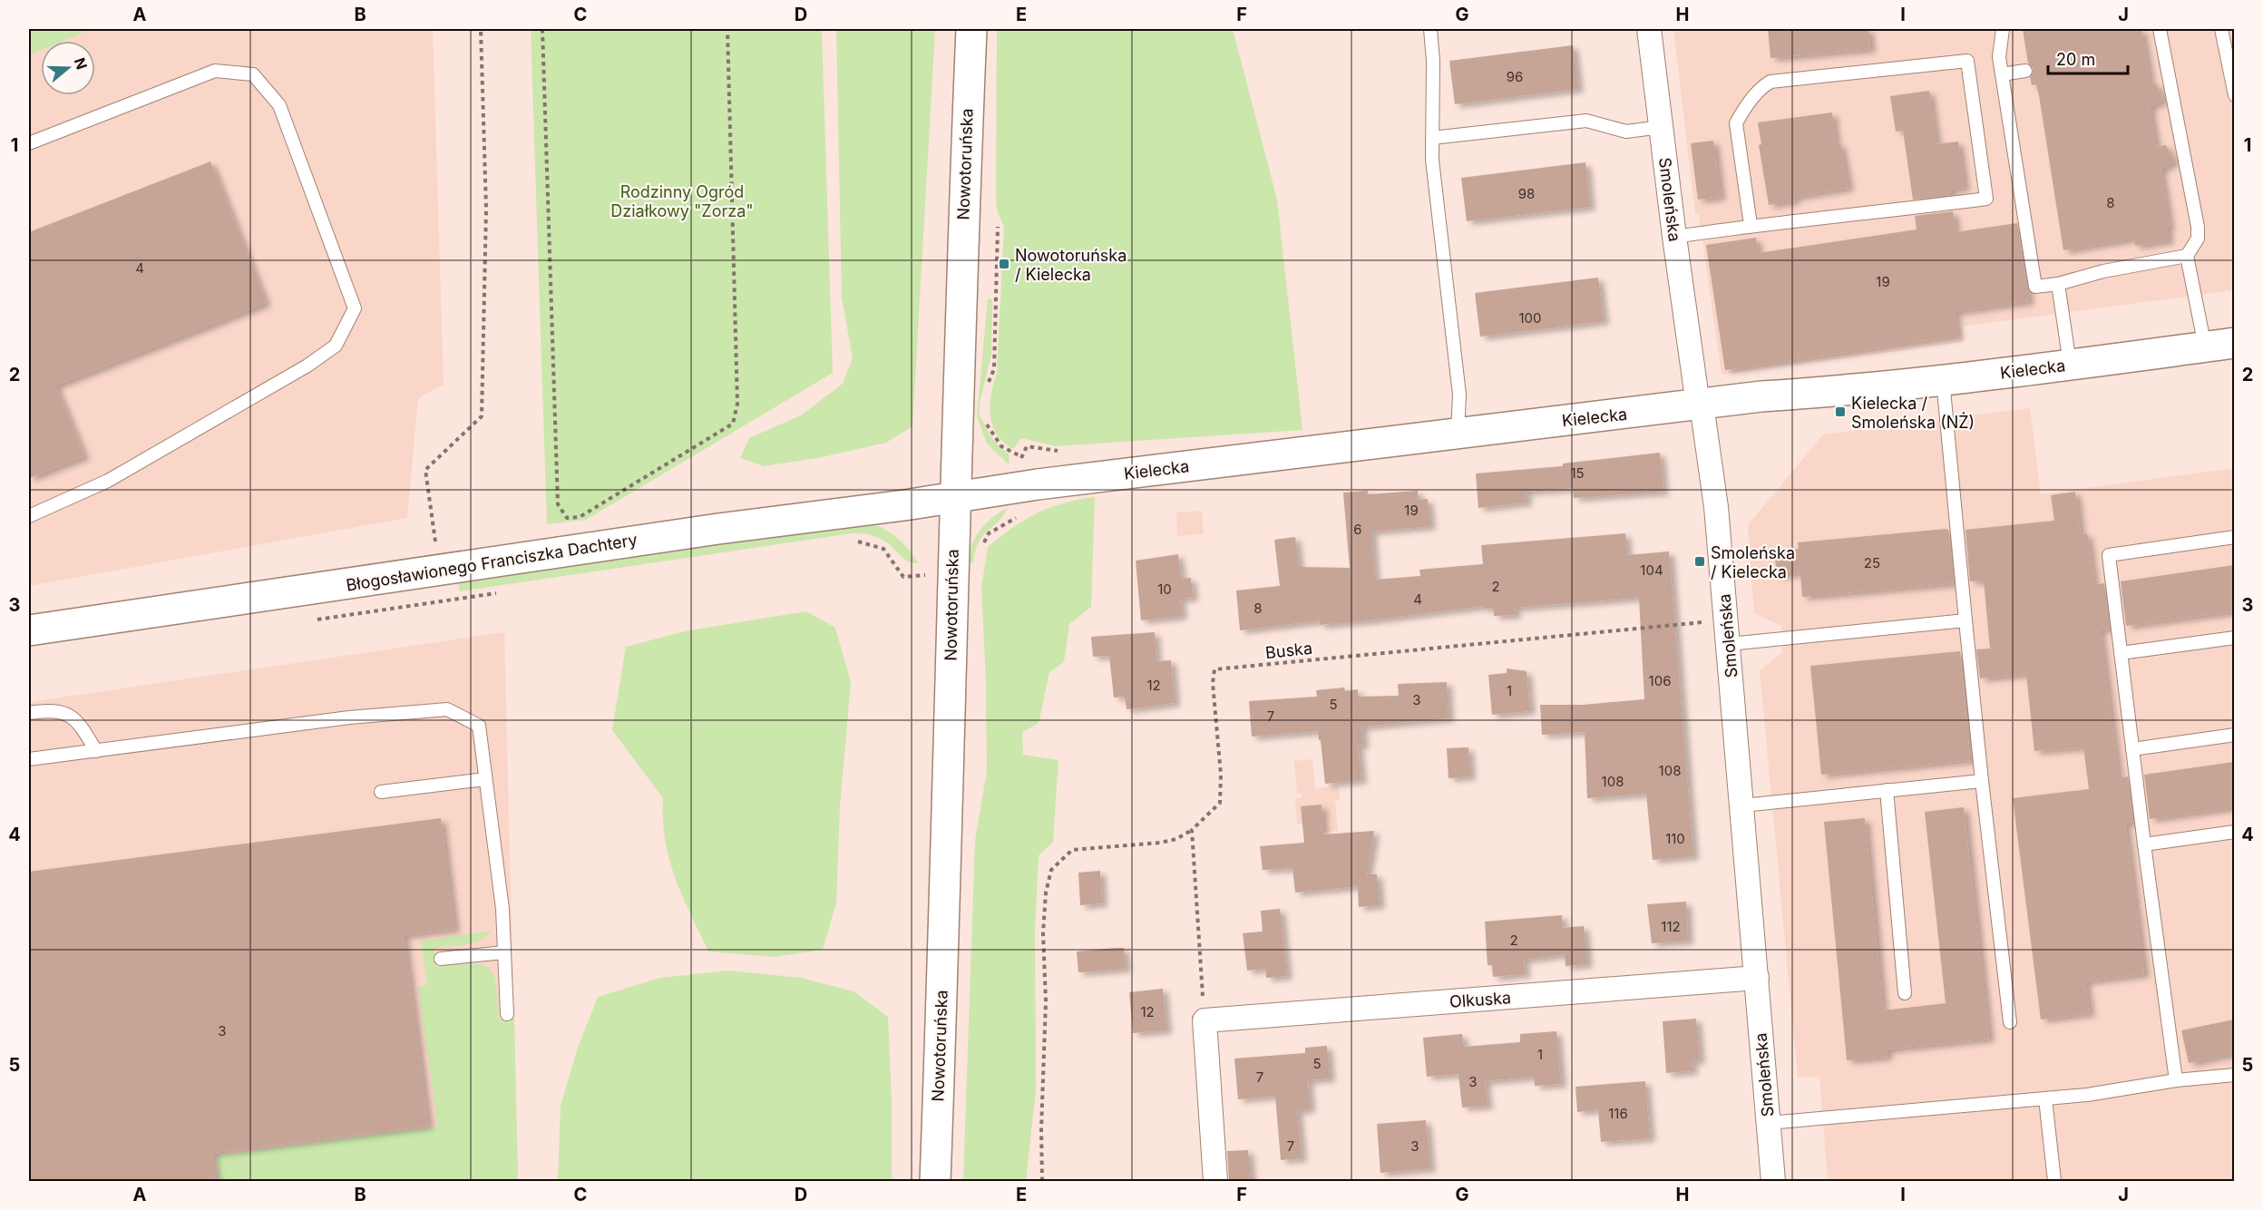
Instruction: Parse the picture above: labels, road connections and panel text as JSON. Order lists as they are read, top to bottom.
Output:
{
  "streets": {
    "street": [
      "Nowotoruńska",
      "Smoleńska",
      "Kielecka",
      "Błogosławionego Franciszka Dachtery",
      "Olkuska"
    ],
    "path": ["Buska"]
  },
  "crossings": [
    ["Nowotoruńska", "Kielecka"],
    ["Nowotoruńska", "Błogosławionego Franciszka Dachtery"],
    ["Smoleńska", "Kielecka"],
    ["Smoleńska", "Buska"],
    ["Smoleńska", "Olkuska"],
    ["Kielecka", "Błogosławionego Franciszka Dachtery"]
  ],
  "parks": ["Rodzinny Ogród Działkowy \"Zorza\""],
  "places": {
    "transit": ["Nowotoruńska / Kielecka", "Kielecka / Smoleńska (NŻ)", "Smoleńska / Kielecka"]
  },
  "house_numbers": [
    "96",
    "98",
    "8",
    "4",
    "19",
    "100",
    "15",
    "19",
    "6",
    "25",
    "104",
    "2",
    "10",
    "4",
    "8",
    "106",
    "12",
    "1",
    "3",
    "5",
    "7",
    "108",
    "108",
    "110",
    "112",
    "2",
    "12",
    "3",
    "1",
    "5",
    "7",
    "3",
    "116",
    "7",
    "3"
  ],
  "scale_bar": "20 m",
  "north": "right",
  "grid": {
    "columns": [
      "A",
      "B",
      "C",
      "D",
      "E",
      "F",
      "G",
      "H",
      "I",
      "J"
    ],
    "rows": [
      "1",
      "2",
      "3",
      "4",
      "5"
    ]
  }
}
